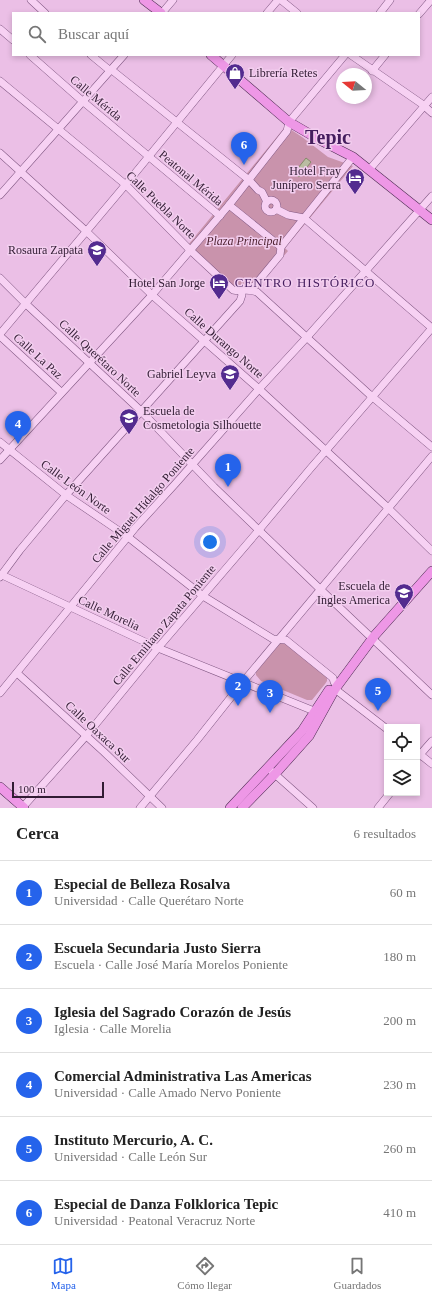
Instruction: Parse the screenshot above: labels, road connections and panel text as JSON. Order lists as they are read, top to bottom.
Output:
{
  "streets": {
    "street": [
      "Calle Mérida",
      "Peatonal Mérida",
      "Calle Puebla Norte",
      "Calle Durango Norte",
      "Calle La Paz",
      "Calle Querétaro Norte",
      "Calle León Norte",
      "Calle Miguel Hidalgo Poniente",
      "Calle Morelia",
      "Calle Emiliano Zapata Poniente",
      "Calle Oaxaca Sur"
    ]
  },
  "crossings": [
    ["Calle Mérida", "Peatonal Mérida"],
    ["Calle Durango Norte", "Calle Miguel Hidalgo Poniente"],
    ["Calle Durango Norte", "Calle Emiliano Zapata Poniente"],
    ["Calle Querétaro Norte", "Calle Miguel Hidalgo Poniente"],
    ["Calle Querétaro Norte", "Calle Emiliano Zapata Poniente"],
    ["Calle León Norte", "Calle Miguel Hidalgo Poniente"],
    ["Calle León Norte", "Calle Emiliano Zapata Poniente"],
    ["Calle Miguel Hidalgo Poniente", "Calle Morelia"],
    ["Calle Miguel Hidalgo Poniente", "Calle Oaxaca Sur"],
    ["Calle Morelia", "Calle Emiliano Zapata Poniente"],
    ["Calle Emiliano Zapata Poniente", "Calle Oaxaca Sur"]
  ],
  "districts": ["Tepic", "CENTRO HISTÓRICO"],
  "parks": ["Plaza Principal"],
  "places": {
    "shop": ["Librería Retes"],
    "hotel": ["Hotel Fray Junípero Serra", "Hotel San Jorge"],
    "school or university": [
      "Rosaura Zapata",
      "Gabriel Leyva",
      "Escuela de Cosmetologia Silhouette",
      "Escuela de Ingles America"
    ]
  },
  "scale_bar": "100 m",
  "north": "left",
  "page": {
    "search": "Buscar aquí",
    "pins": [
      "6",
      "4",
      "1",
      "2",
      "5",
      "3"
    ],
    "scale": "100 m",
    "heading": ["Cerca", "6 resultados"],
    "list": [
      {
        "mark": "1",
        "name": "Especial de Belleza Rosalva",
        "note": "Universidad · Calle Querétaro Norte",
        "value": "60 m"
      },
      {
        "mark": "2",
        "name": "Escuela Secundaria Justo Sierra",
        "note": "Escuela · Calle José María Morelos Poniente",
        "value": "180 m"
      },
      {
        "mark": "3",
        "name": "Iglesia del Sagrado Corazón de Jesús",
        "note": "Iglesia · Calle Morelia",
        "value": "200 m"
      },
      {
        "mark": "4",
        "name": "Comercial Administrativa Las Americas",
        "note": "Universidad · Calle Amado Nervo Poniente",
        "value": "230 m"
      },
      {
        "mark": "5",
        "name": "Instituto Mercurio, A. C.",
        "note": "Universidad · Calle León Sur",
        "value": "260 m"
      },
      {
        "mark": "6",
        "name": "Especial de Danza Folklorica Tepic",
        "note": "Universidad · Peatonal Veracruz Norte",
        "value": "410 m"
      }
    ],
    "nav": ["Mapa", "Cómo llegar", "Guardados"]
  }
}
